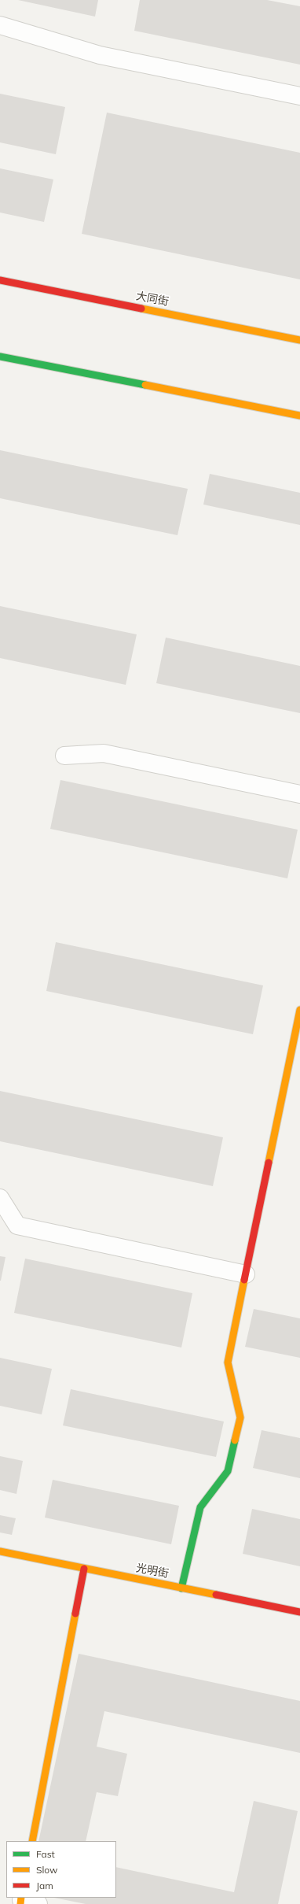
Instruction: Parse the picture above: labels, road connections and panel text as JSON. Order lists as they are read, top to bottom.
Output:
{
  "streets": {
    "main road": ["大同街", "光明街"]
  },
  "legend": ["Fast", "Slow", "Jam"]
}
